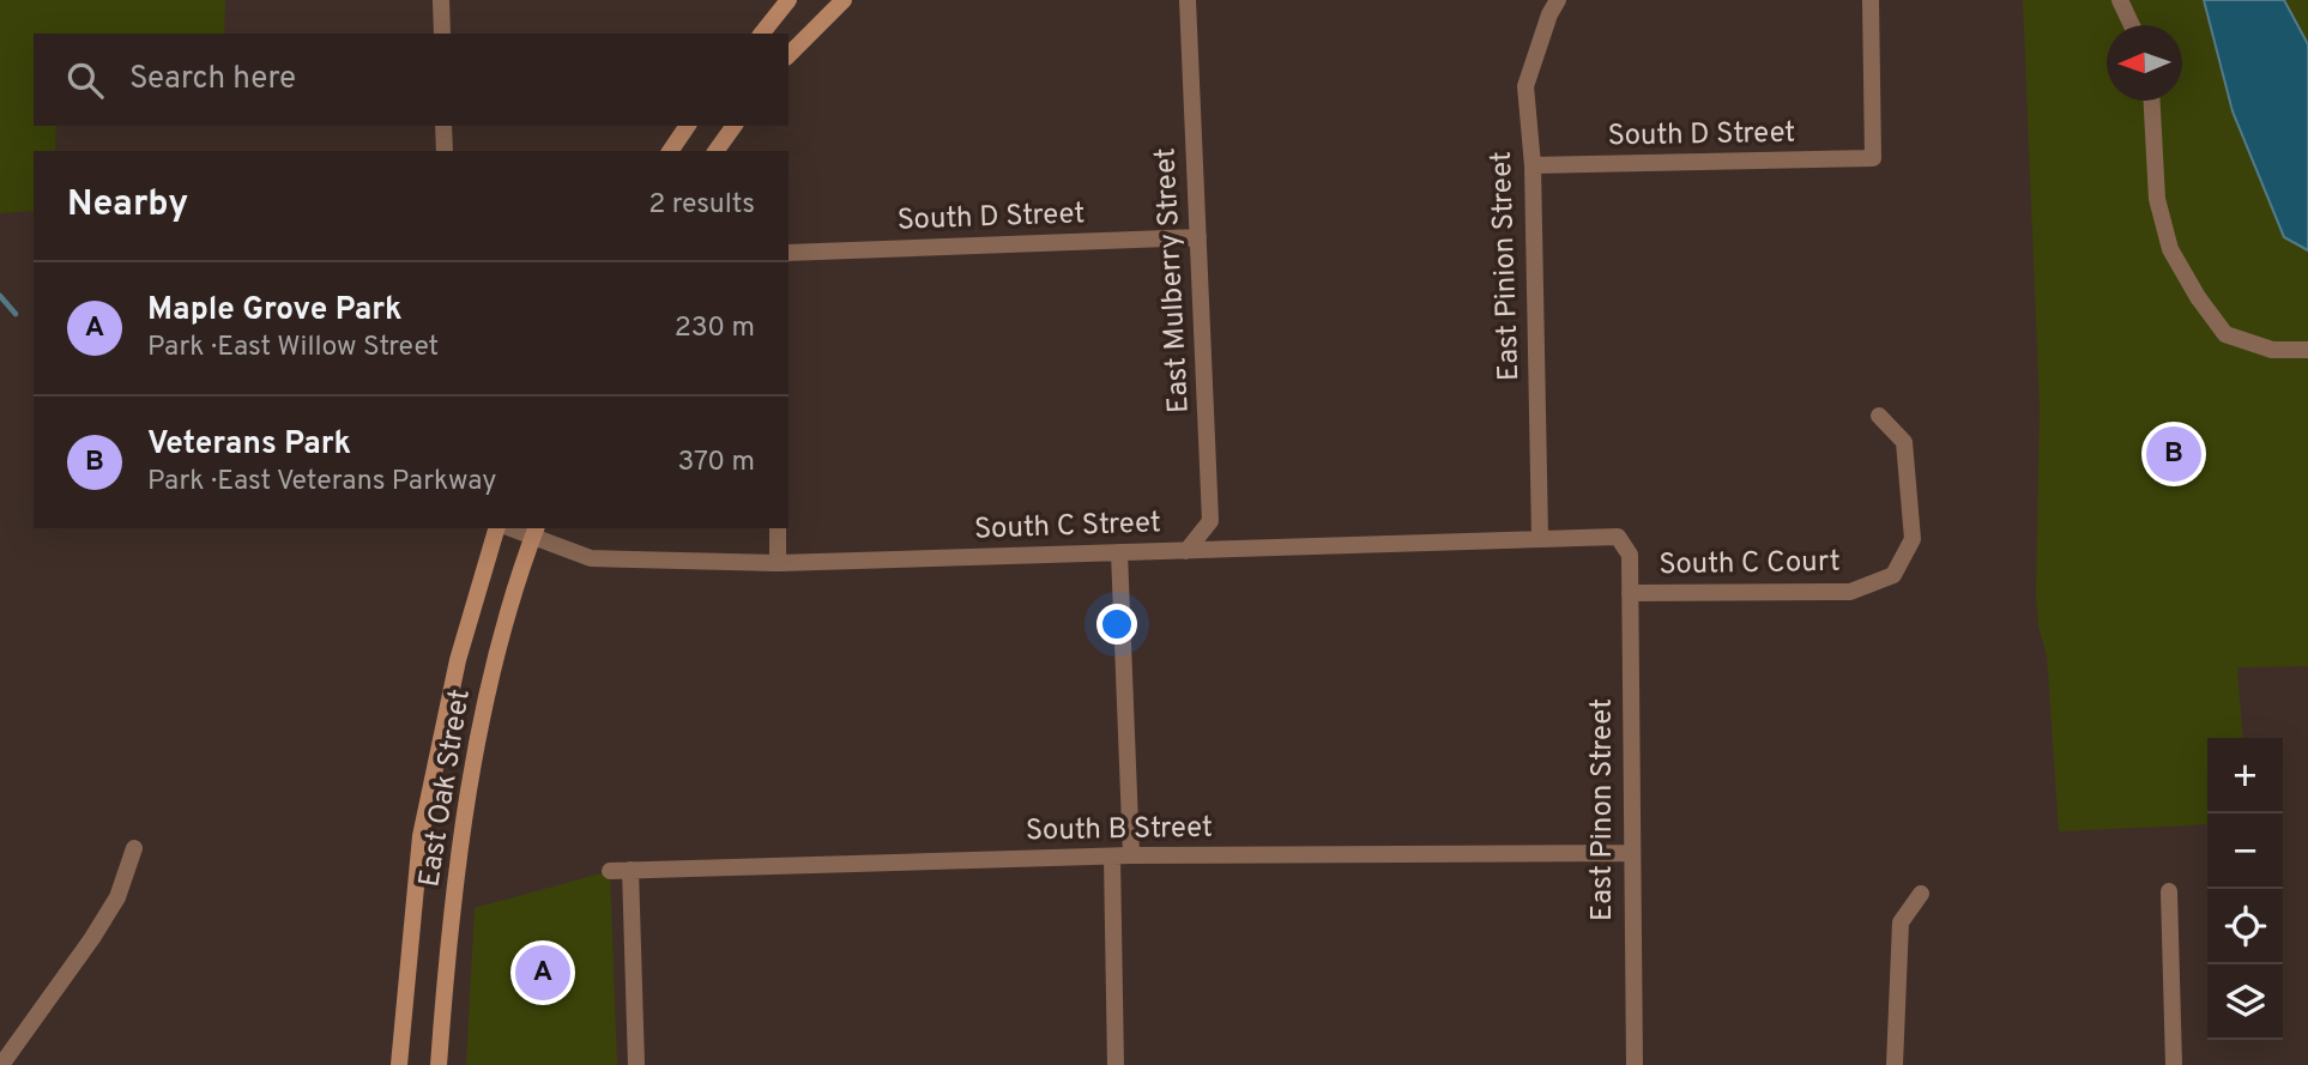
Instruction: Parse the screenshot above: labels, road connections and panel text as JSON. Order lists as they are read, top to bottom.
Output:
{
  "streets": {
    "street": [
      "South D Street",
      "East Pinion Street",
      "East Mulberry Street",
      "South C Street",
      "South C Court",
      "East Oak Street",
      "East Pinon Street",
      "South B Street"
    ]
  },
  "crossings": [
    ["South D Street", "East Pinion Street"],
    ["South D Street", "East Mulberry Street"],
    ["East Pinion Street", "South C Street"],
    ["East Mulberry Street", "South C Street"],
    ["South C Street", "East Oak Street"],
    ["South C Street", "East Pinon Street"],
    ["South C Court", "East Pinon Street"],
    ["East Pinon Street", "South B Street"]
  ],
  "north": "left",
  "page": {
    "search": "Search here",
    "heading": ["Nearby", "2 results"],
    "list": [
      {
        "mark": "A",
        "name": "Maple Grove Park",
        "note": "Park · East Willow Street",
        "value": "230 m"
      },
      {
        "mark": "B",
        "name": "Veterans Park",
        "note": "Park · East Veterans Parkway",
        "value": "370 m"
      }
    ],
    "pins": ["B", "A"],
    "map_buttons": ["+", "−"]
  }
}
